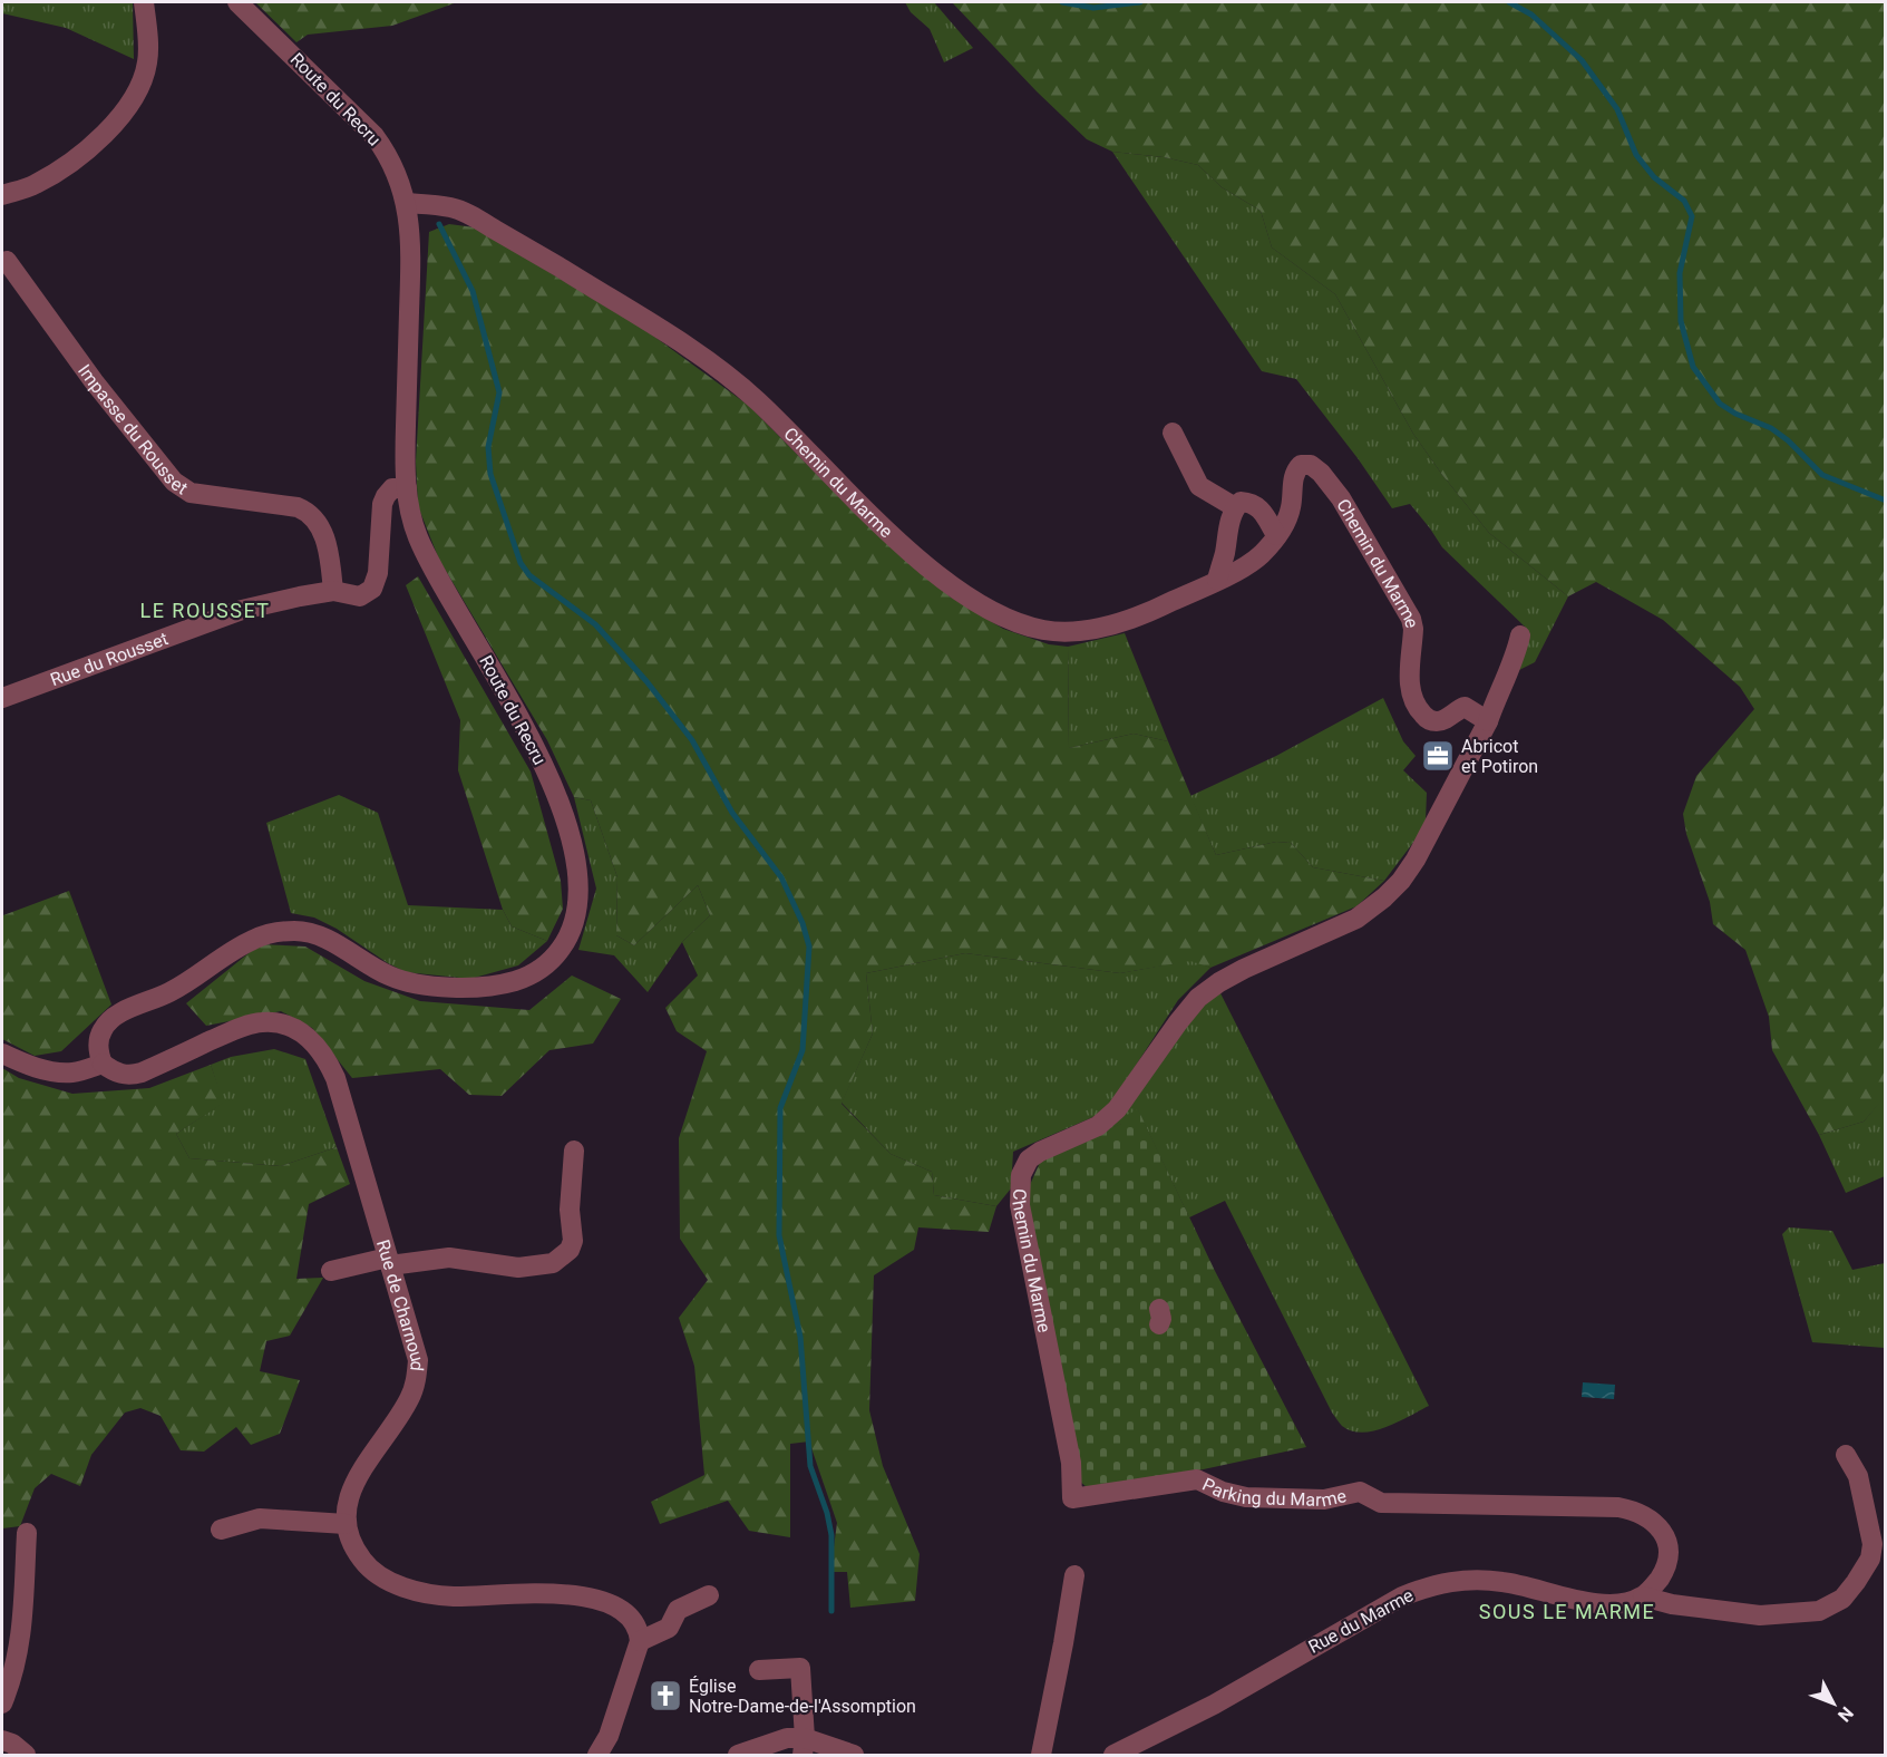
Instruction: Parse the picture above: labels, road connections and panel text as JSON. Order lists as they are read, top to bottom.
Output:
{
  "streets": {
    "street": [
      "Route du Recru",
      "Impasse du Rousset",
      "Chemin du Marme",
      "Rue du Rousset",
      "Rue de Charnoud",
      "Parking du Marme",
      "Rue du Marme"
    ]
  },
  "crossings": [
    ["Route du Recru", "Chemin du Marme"],
    ["Route du Recru", "Rue du Rousset"],
    ["Route du Recru", "Rue de Charnoud"],
    ["Impasse du Rousset", "Rue du Rousset"],
    ["Chemin du Marme", "Parking du Marme"],
    ["Parking du Marme", "Rue du Marme"]
  ],
  "districts": ["LE ROUSSET", "SOUS LE MARME"],
  "places": {
    "office": ["Abricot et Potiron"],
    "church": ["Église Notre-Dame-de-l'Assomption"]
  },
  "north": "bottom right"
}
